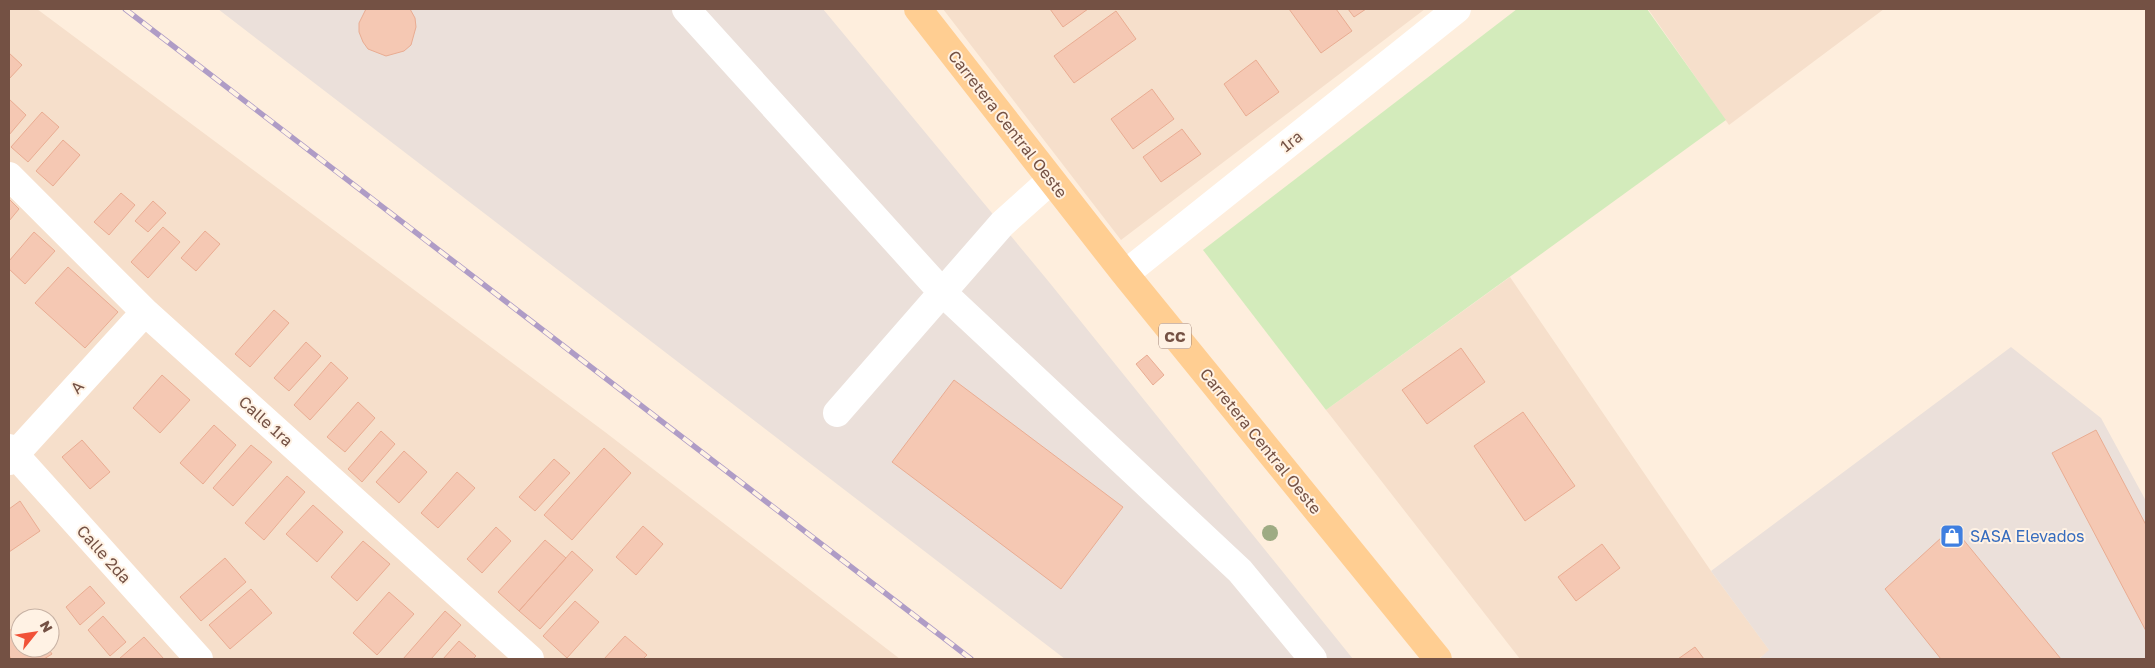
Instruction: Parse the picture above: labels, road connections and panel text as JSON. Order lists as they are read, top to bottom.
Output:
{
  "streets": {
    "main road": ["Carretera Central Oeste", "CC"],
    "street": [
      "1ra",
      "A",
      "Calle 1ra",
      "Calle 2da"
    ]
  },
  "crossings": [
    ["Carretera Central Oeste", "1ra"],
    ["A", "Calle 1ra"],
    ["A", "Calle 2da"]
  ],
  "places": {
    "shop": ["SASA Elevados"]
  },
  "north": "top right"
}
